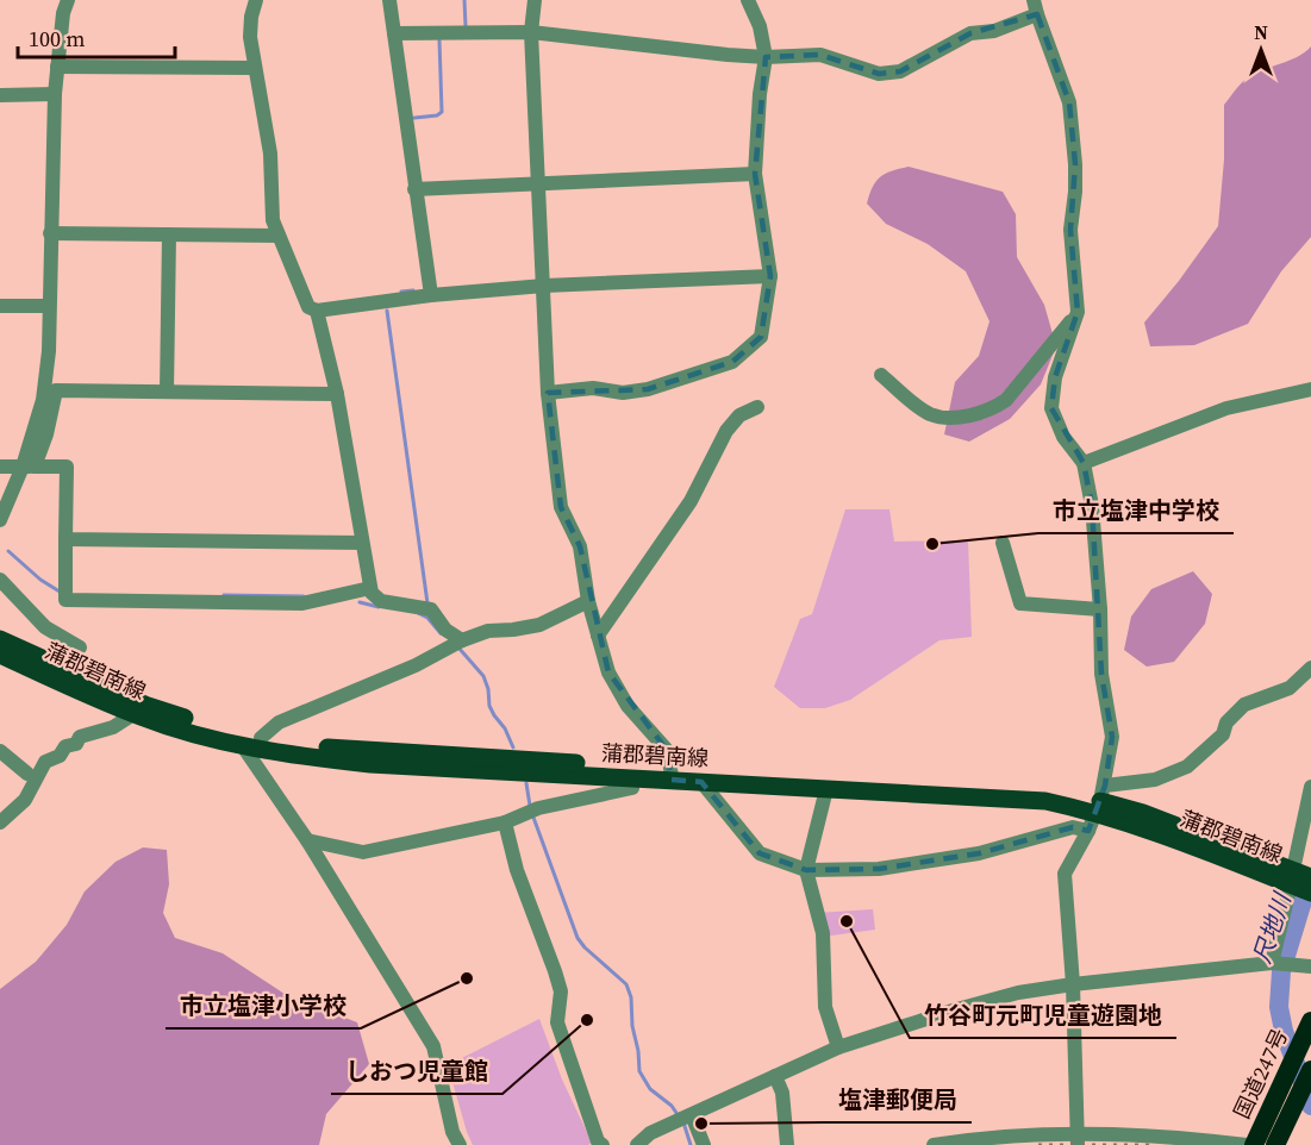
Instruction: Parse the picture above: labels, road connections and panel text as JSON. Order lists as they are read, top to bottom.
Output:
{
  "streets": {
    "highway": ["国道247号"],
    "main road": ["蒲郡碧南線"]
  },
  "water": ["尺地川"],
  "places": [
    "市立塩津中学校",
    "竹谷町元町児童遊園地",
    "市立塩津小学校",
    "しおつ児童館",
    "塩津郵便局"
  ],
  "scale_bar": "100 m",
  "north": "top"
}
